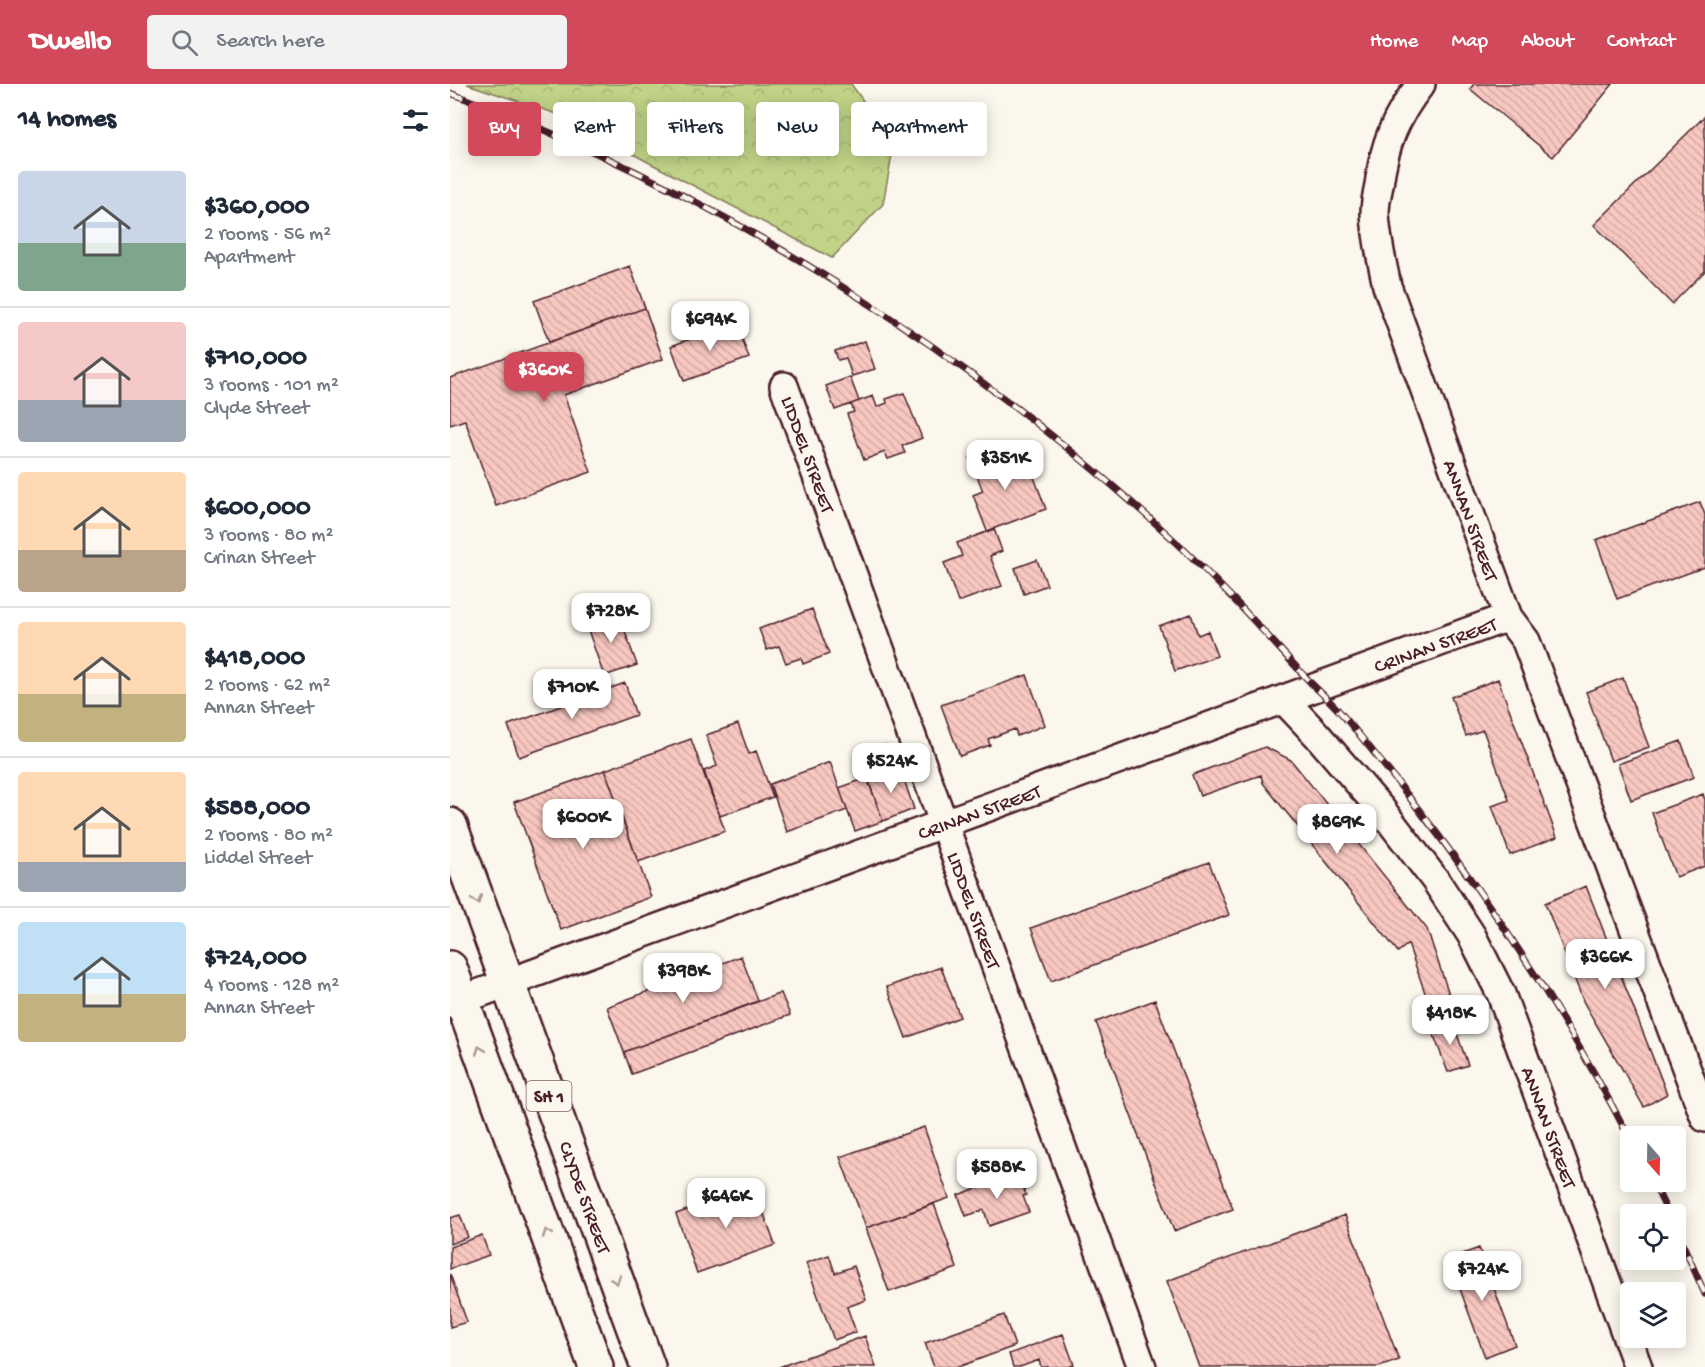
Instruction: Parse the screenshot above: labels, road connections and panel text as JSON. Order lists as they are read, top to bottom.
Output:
{
  "streets": {
    "highway": ["SH 1", "CLYDE STREET"],
    "street": ["LIDDEL STREET", "ANNAN STREET", "CRINAN STREET"]
  },
  "crossings": [
    ["LIDDEL STREET", "CRINAN STREET"],
    ["ANNAN STREET", "CRINAN STREET"],
    ["CRINAN STREET", "SH 1"],
    ["CRINAN STREET", "CLYDE STREET"]
  ],
  "north": "bottom",
  "page": {
    "header": "Dwello",
    "search": "Search here",
    "nav": [
      "Home",
      "Map",
      "About",
      "Contact"
    ],
    "heading": "14 homes",
    "chip": [
      "Buy",
      "Rent",
      "Filters",
      "New",
      "Apartment"
    ],
    "list": [
      {
        "name": "$360,000",
        "note": "2 rooms · 56 m² · Apartment"
      },
      {
        "name": "$710,000",
        "note": "3 rooms · 101 m² · Clyde Street"
      },
      {
        "name": "$600,000",
        "note": "3 rooms · 80 m² · Crinan Street"
      },
      {
        "name": "$418,000",
        "note": "2 rooms · 62 m² · Annan Street"
      },
      {
        "name": "$588,000",
        "note": "2 rooms · 80 m² · Liddel Street"
      },
      {
        "name": "$724,000",
        "note": "4 rooms · 128 m² · Annan Street"
      }
    ],
    "price": [
      "$694K",
      "$360K",
      "$351K",
      "$728K",
      "$710K",
      "$524K",
      "$600K",
      "$869K",
      "$366K",
      "$398K",
      "$418K",
      "$588K",
      "$646K",
      "$724K"
    ]
  }
}
